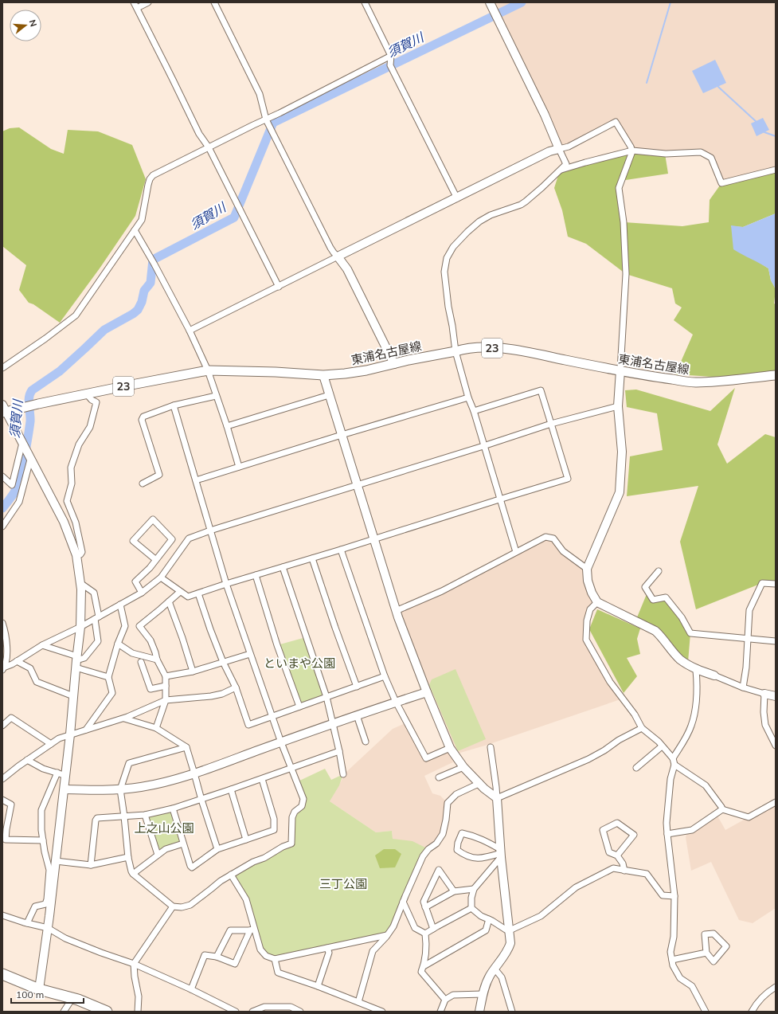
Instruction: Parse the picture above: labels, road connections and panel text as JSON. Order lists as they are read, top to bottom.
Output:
{
  "streets": {
    "main road": ["23", "東浦名古屋線"]
  },
  "water": ["須賀川"],
  "parks": ["といまや公園", "上之山公園", "三丁公園"],
  "scale_bar": "100 m",
  "north": "right"
}
